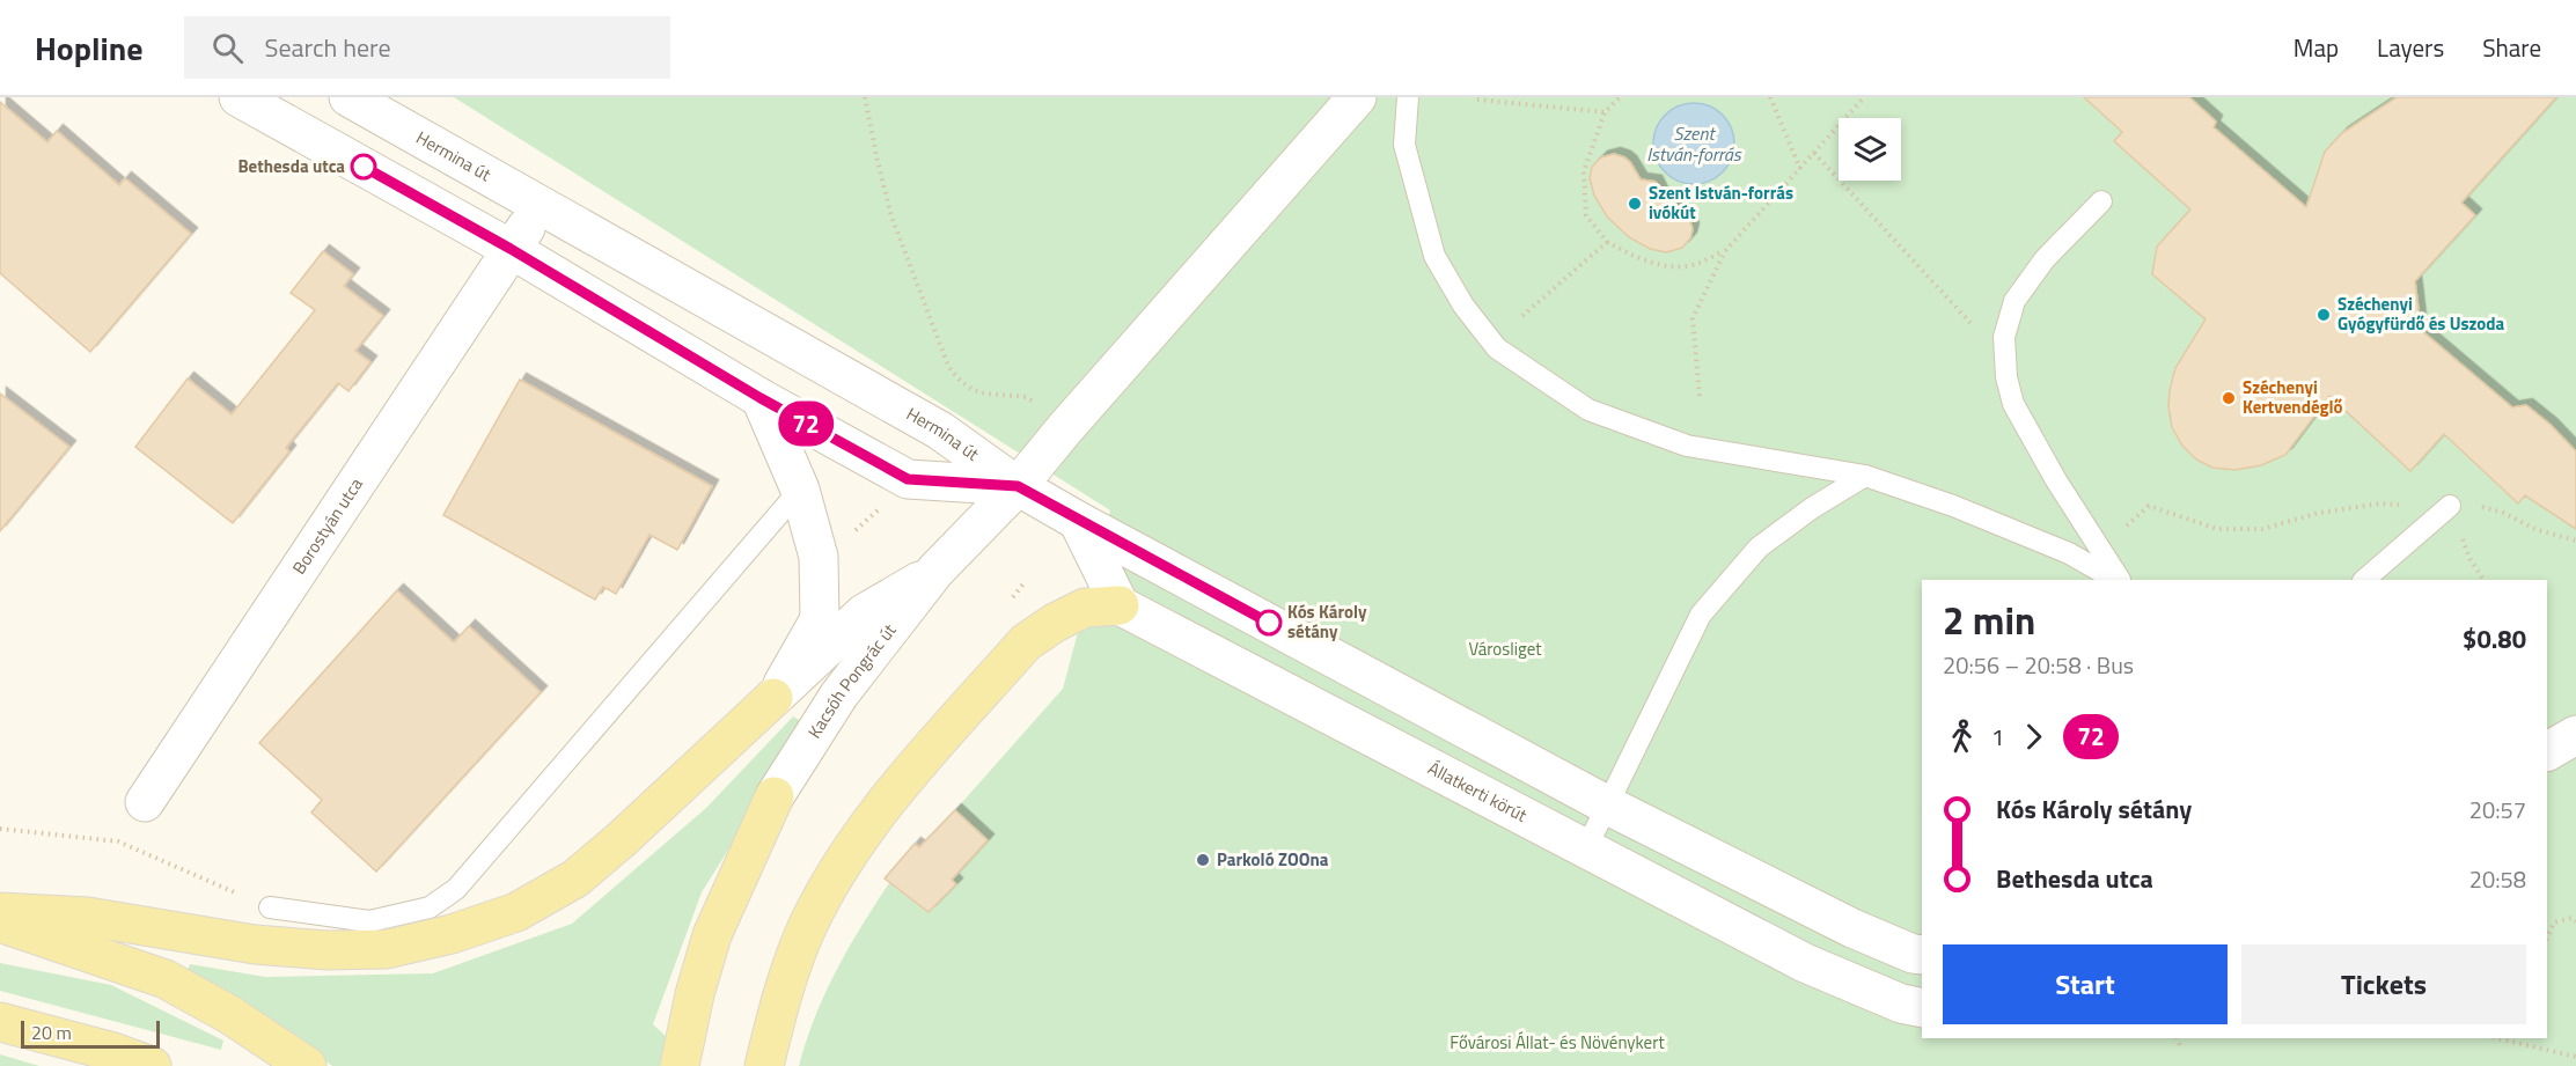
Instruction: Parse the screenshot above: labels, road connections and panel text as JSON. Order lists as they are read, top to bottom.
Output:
{
  "streets": {
    "street": [
      "Hermina út",
      "Borostyán utca",
      "Kacsóh Pongrác út",
      "Állatkerti körút"
    ]
  },
  "crossings": [
    ["Hermina út", "Borostyán utca"],
    ["Hermina út", "Kacsóh Pongrác út"]
  ],
  "water": ["Szent István-forrás"],
  "parks": ["Városliget", "Fővárosi Állat- és Növénykert"],
  "places": [
    "Bethesda utca",
    "Szent István-forrás ivókút",
    "Széchenyi Gyógyfürdő és Uszoda",
    "Széchenyi Kertvendéglő",
    "Kós Károly sétány",
    "Parkoló ZOOna"
  ],
  "lines": ["bus line 72"],
  "scale_bar": "20 m",
  "page": {
    "header": "Hopline",
    "search": "Search here",
    "nav": ["Map", "Layers", "Share"],
    "on_map": "72",
    "heading": ["2 min", "20:56 – 20:58 · Bus", "$0.80"],
    "legs": ["1", "72"],
    "list": [
      {
        "name": "Kós Károly sétány",
        "value": "20:57"
      },
      {
        "name": "Bethesda utca",
        "value": "20:58"
      }
    ],
    "buttons": ["Start", "Tickets"],
    "scale": "20 m"
  }
}
